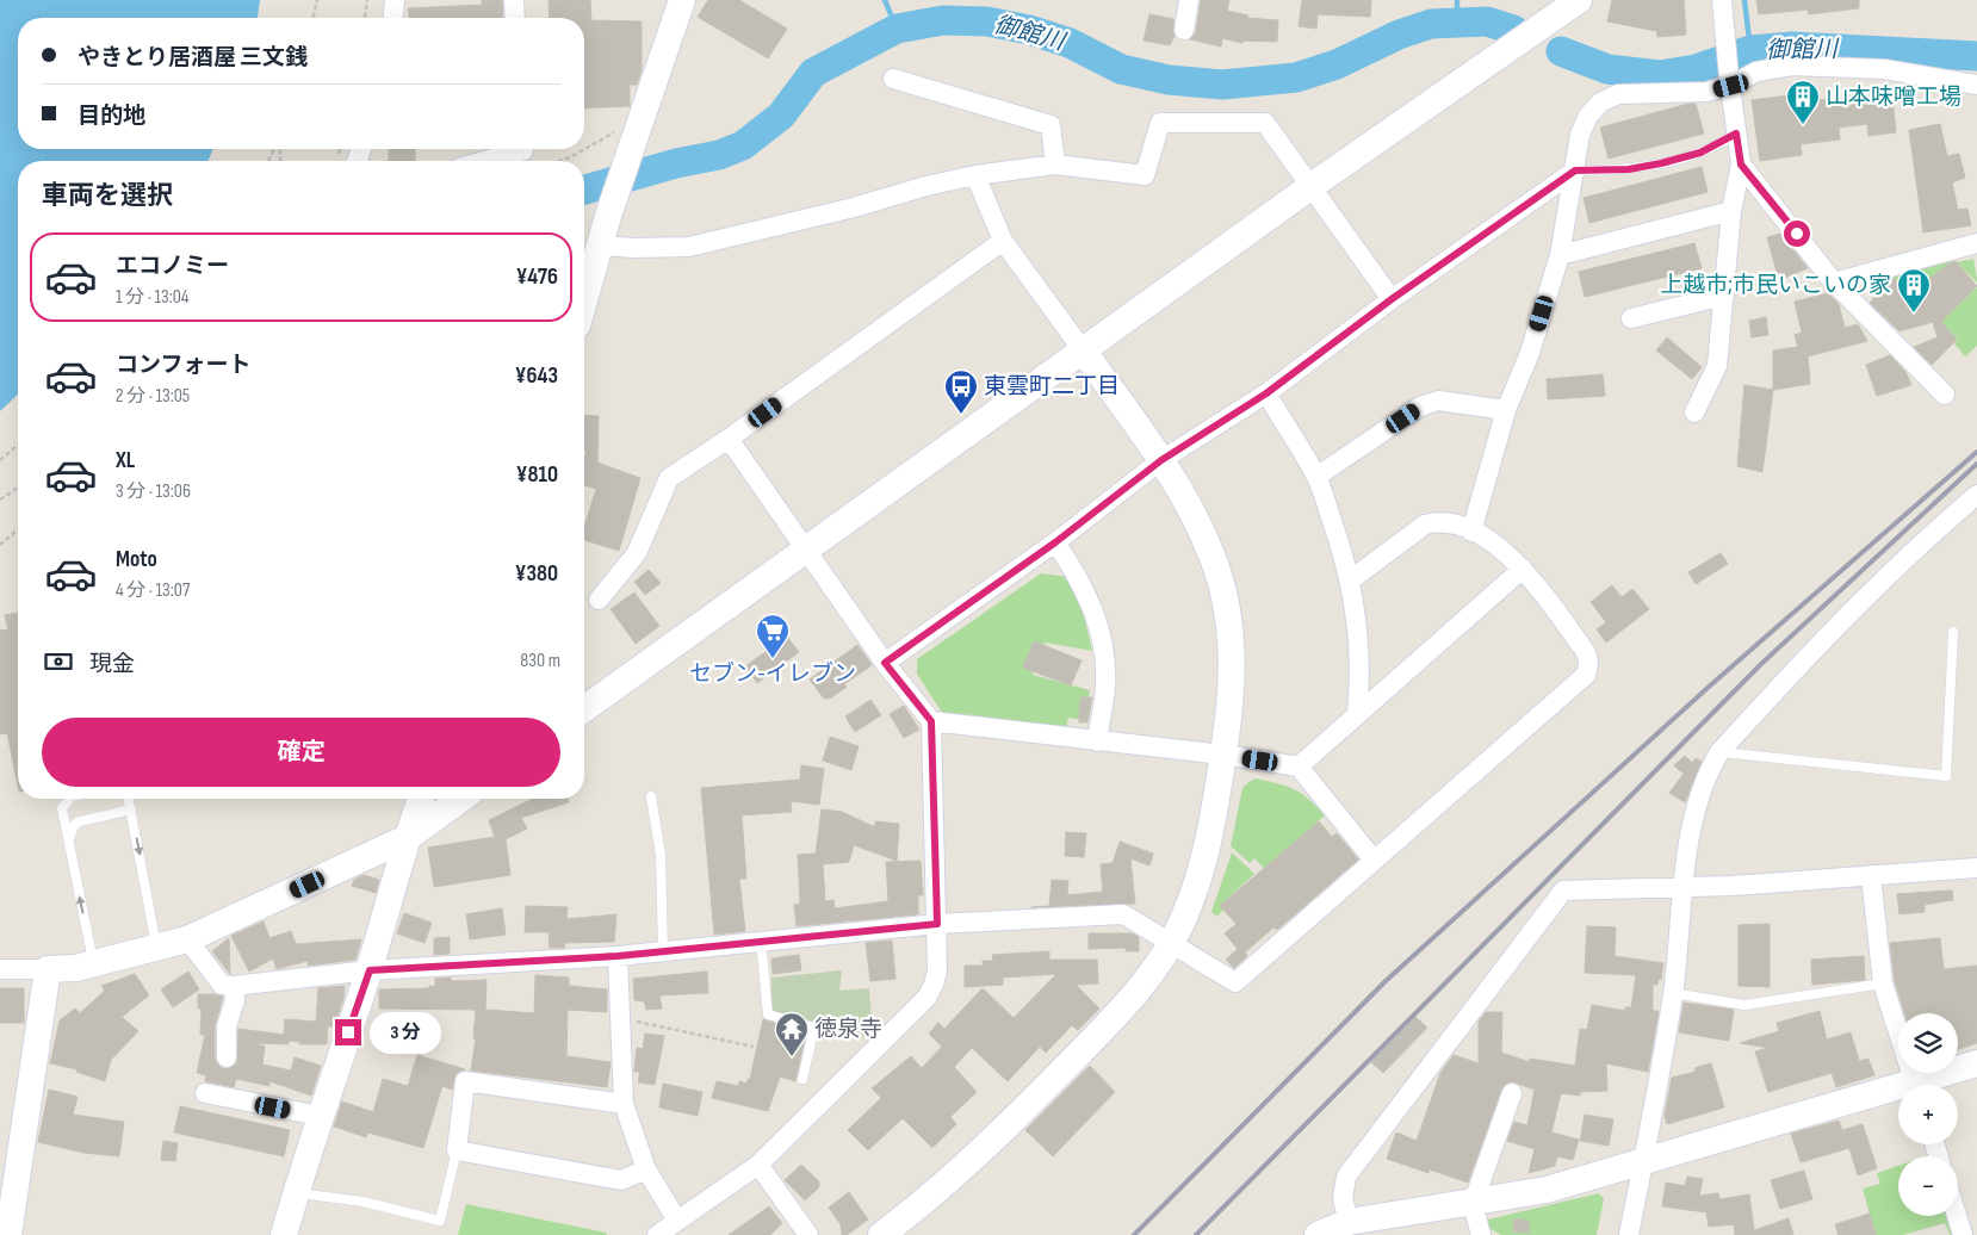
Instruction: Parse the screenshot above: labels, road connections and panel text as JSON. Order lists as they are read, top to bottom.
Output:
{
  "water": ["御館川"],
  "places": {
    "building": ["山本味噌工場", "上越市;市民いこいの家"],
    "bus stop": ["東雲町二丁目"],
    "supermarket": ["セブン-イレブン"],
    "temple": ["徳泉寺"]
  },
  "page": {
    "banner": ["やきとり居酒屋 三文銭", "目的地"],
    "heading": "車両を選択",
    "list": [
      {
        "name": "エコノミー",
        "note": "1 分 · 13:04",
        "value": "¥476"
      },
      {
        "name": "コンフォート",
        "note": "2 分 · 13:05",
        "value": "¥643"
      },
      {
        "name": "XL",
        "note": "3 分 · 13:06",
        "value": "¥810"
      },
      {
        "name": "Moto",
        "note": "4 分 · 13:07",
        "value": "¥380"
      }
    ],
    "pay": ["現金", "830 m"],
    "buttons": "確定",
    "bubble": "3 分",
    "map_buttons": ["+", "−"]
  }
}
